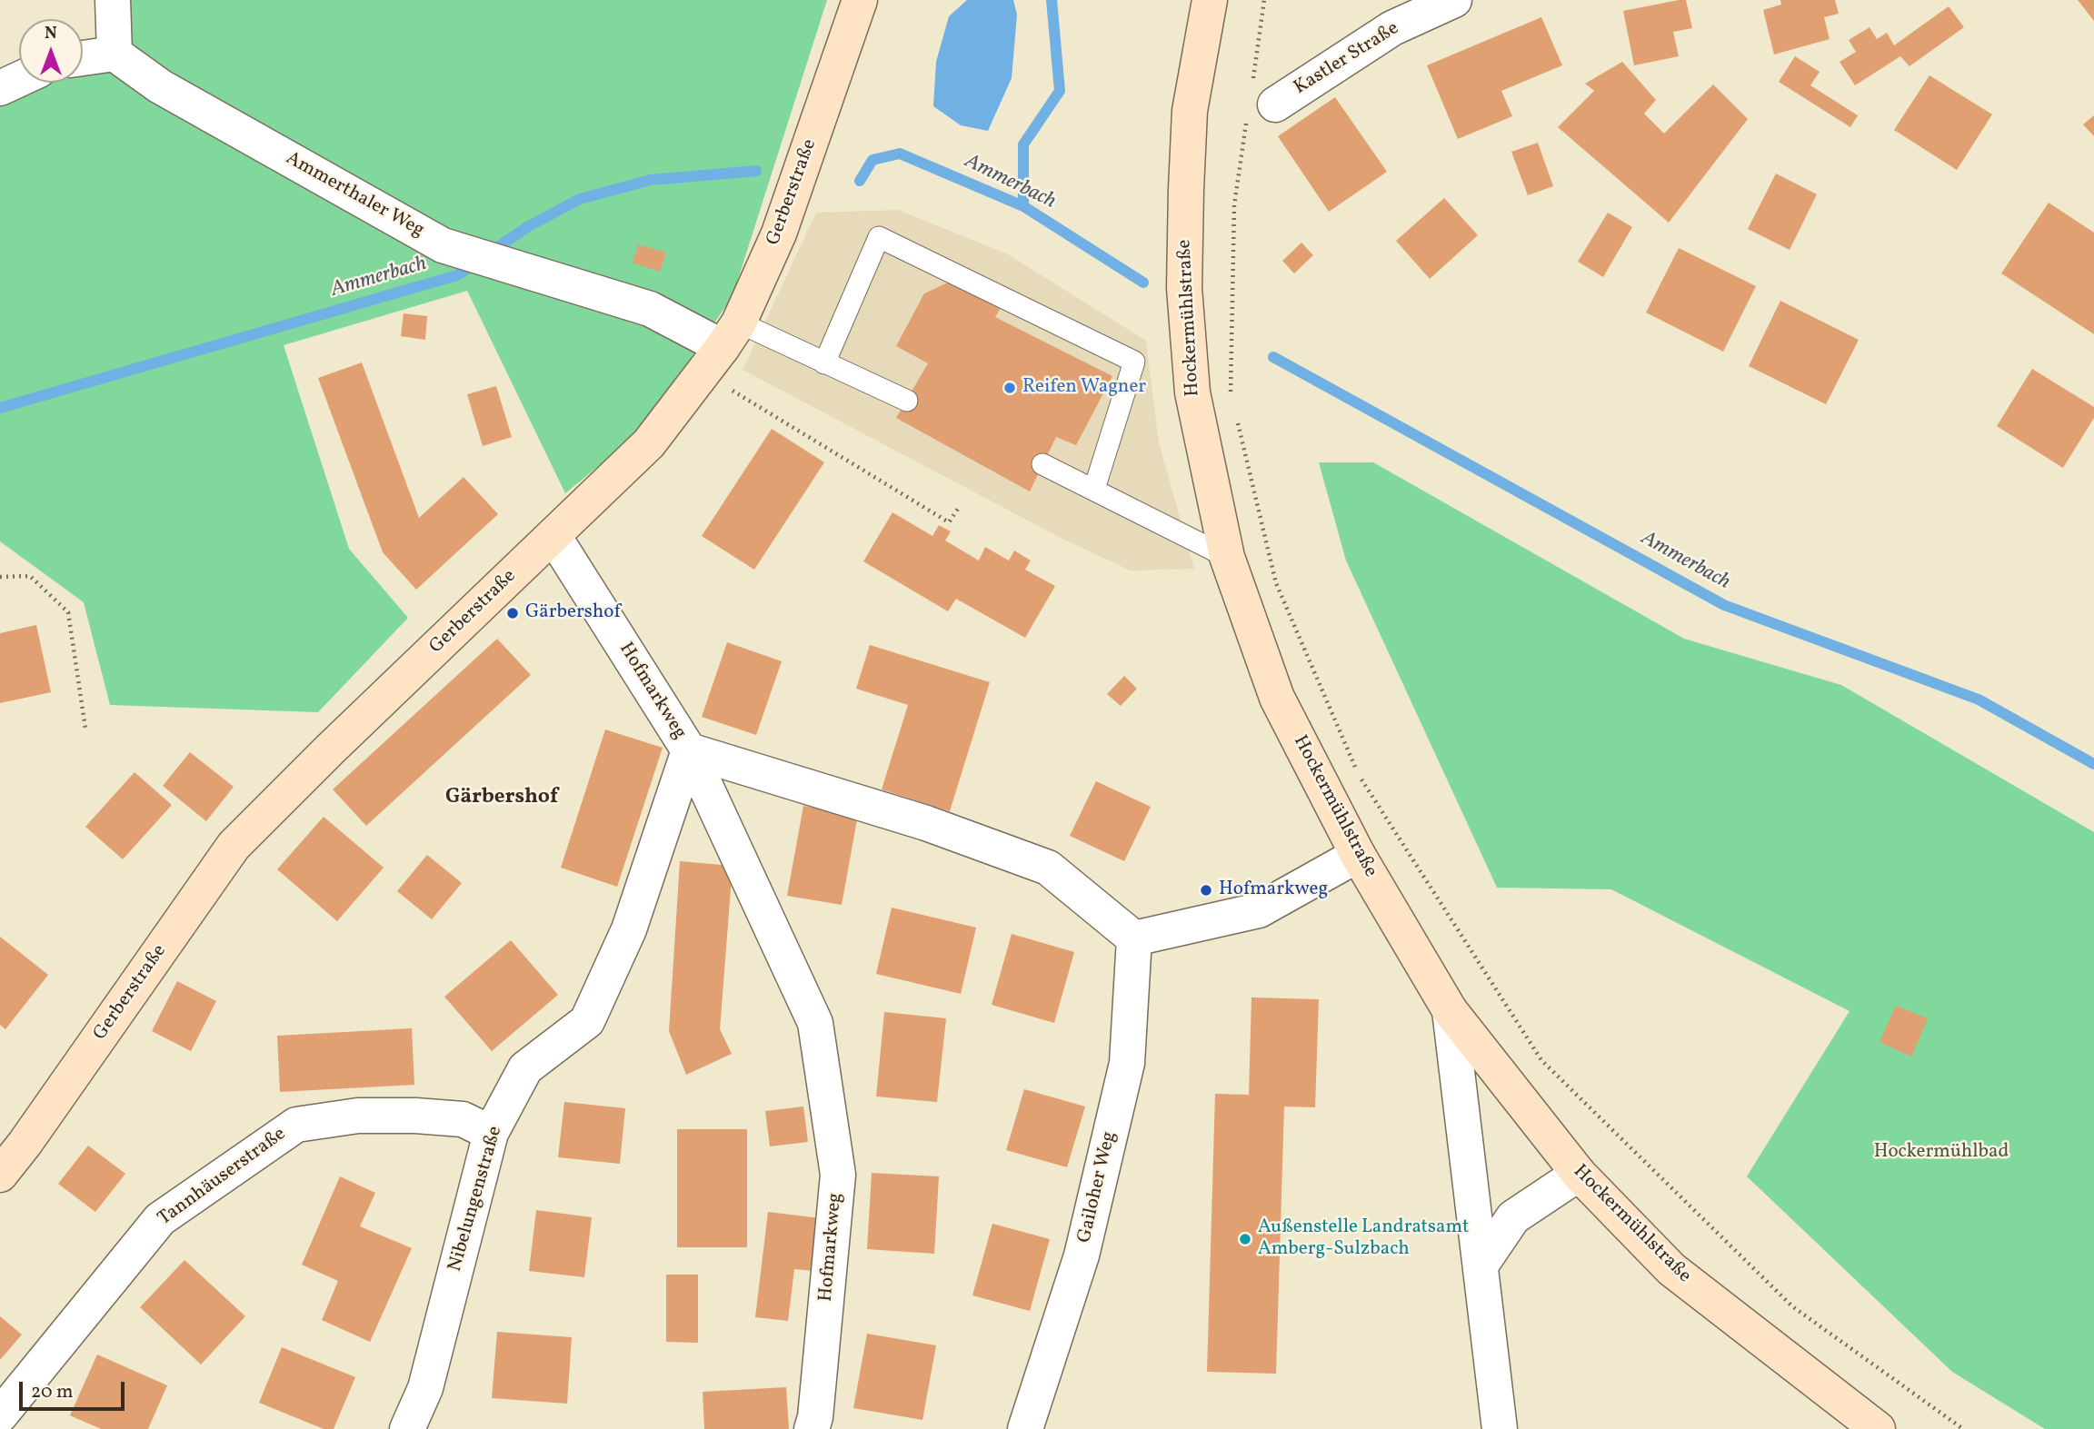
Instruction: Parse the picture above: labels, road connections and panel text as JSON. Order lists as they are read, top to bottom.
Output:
{
  "streets": {
    "main road": ["Gerberstraße", "Hockermühlstraße"],
    "street": [
      "Kastler Straße",
      "Ammerthaler Weg",
      "Hofmarkweg",
      "Tannhäuserstraße",
      "Gailoher Weg",
      "Nibelungenstraße"
    ]
  },
  "crossings": [
    ["Gerberstraße", "Ammerthaler Weg"],
    ["Gerberstraße", "Hofmarkweg"],
    ["Hofmarkweg", "Gailoher Weg"],
    ["Hofmarkweg", "Nibelungenstraße"],
    ["Tannhäuserstraße", "Nibelungenstraße"]
  ],
  "districts": ["Gärbershof"],
  "water": ["Ammerbach"],
  "parks": ["Hockermühlbad"],
  "places": [
    "Reifen Wagner",
    "Gärbershof",
    "Hofmarkweg",
    "Außenstelle Landratsamt Amberg-Sulzbach"
  ],
  "scale_bar": "20 m",
  "north": "top"
}
